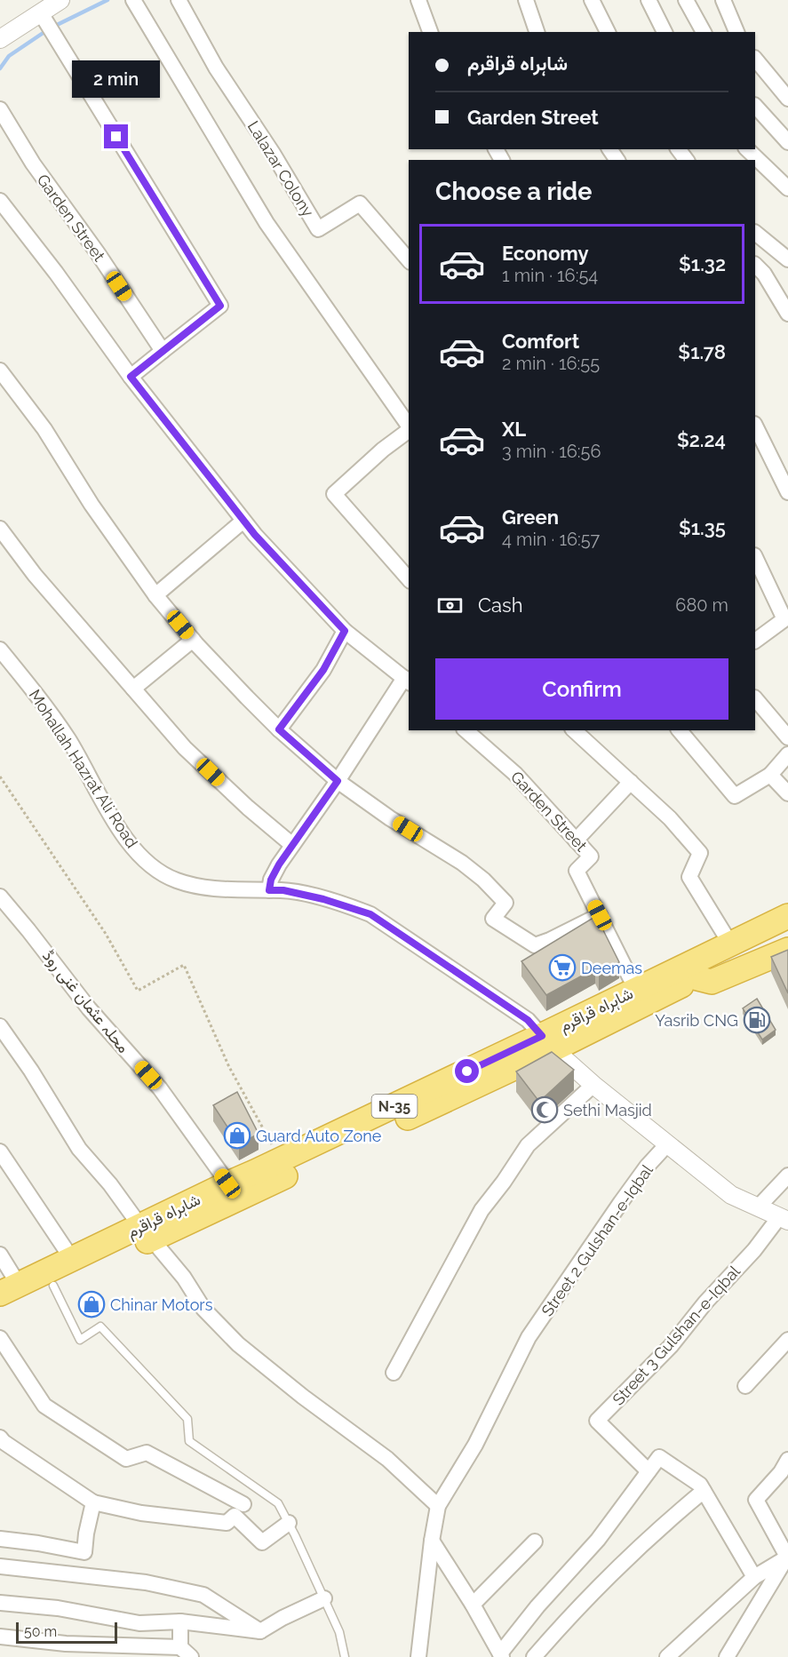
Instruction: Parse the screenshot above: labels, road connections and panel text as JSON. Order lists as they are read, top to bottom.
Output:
{
  "streets": {
    "highway": ["شاہراہ قراقرم", "N-35"],
    "street": [
      "Lalazar Colony",
      "Garden Street",
      "Mohallah Hazrat Ali Road",
      "محلہ عثمان غنی روڈ",
      "Street 2 Gulshan-e-Iqbal",
      "Street 3 Gulshan-e-Iqbal"
    ]
  },
  "crossings": [
    ["Garden Street", "شاہراہ قراقرم"],
    ["Mohallah Hazrat Ali Road", "شاہراہ قراقرم"],
    ["محلہ عثمان غنی روڈ", "شاہراہ قراقرم"]
  ],
  "places": {
    "supermarket": ["Deemas"],
    "fuel station": ["Yasrib CNG"],
    "mosque": ["Sethi Masjid"],
    "shop": ["Guard Auto Zone", "Chinar Motors"]
  },
  "scale_bar": "50 m",
  "page": {
    "banner": ["شاہراہ قراقرم", "Garden Street"],
    "bubble": "2 min",
    "heading": "Choose a ride",
    "list": [
      {
        "name": "Economy",
        "note": "1 min · 16:54",
        "value": "$1.32"
      },
      {
        "name": "Comfort",
        "note": "2 min · 16:55",
        "value": "$1.78"
      },
      {
        "name": "XL",
        "note": "3 min · 16:56",
        "value": "$2.24"
      },
      {
        "name": "Green",
        "note": "4 min · 16:57",
        "value": "$1.35"
      }
    ],
    "pay": ["Cash", "680 m"],
    "buttons": "Confirm",
    "scale": "50 m"
  }
}
